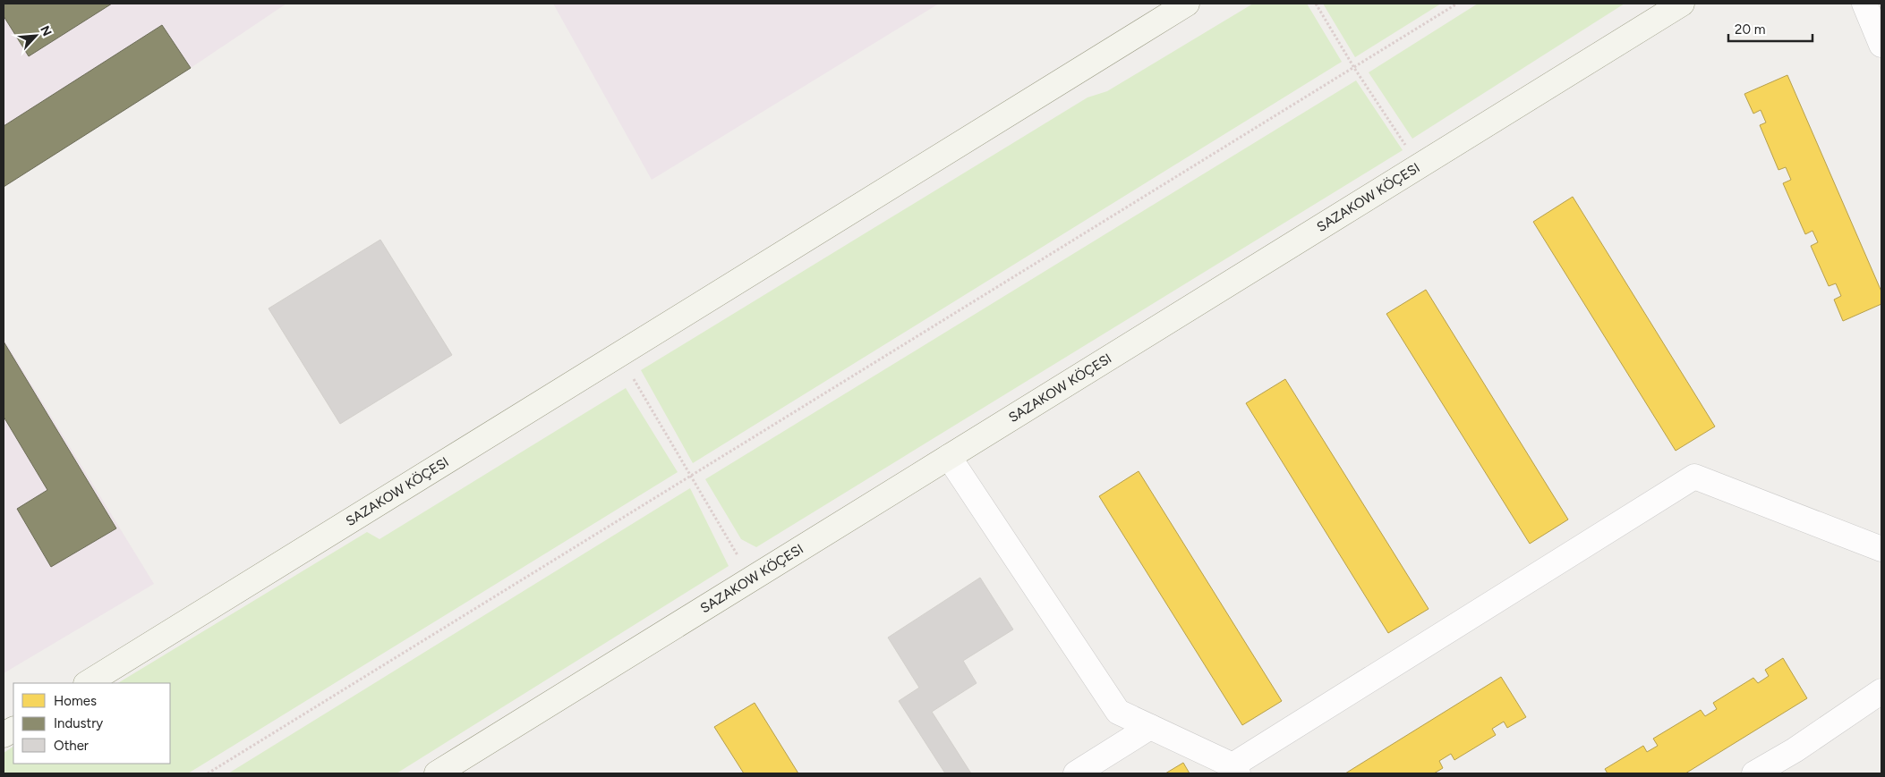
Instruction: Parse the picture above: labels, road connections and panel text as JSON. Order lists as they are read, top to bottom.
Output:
{
  "streets": {
    "main road": ["SAZAKOW KÖÇESI"]
  },
  "legend": ["Homes", "Industry", "Other"],
  "scale_bar": "20 m",
  "north": "top right"
}
